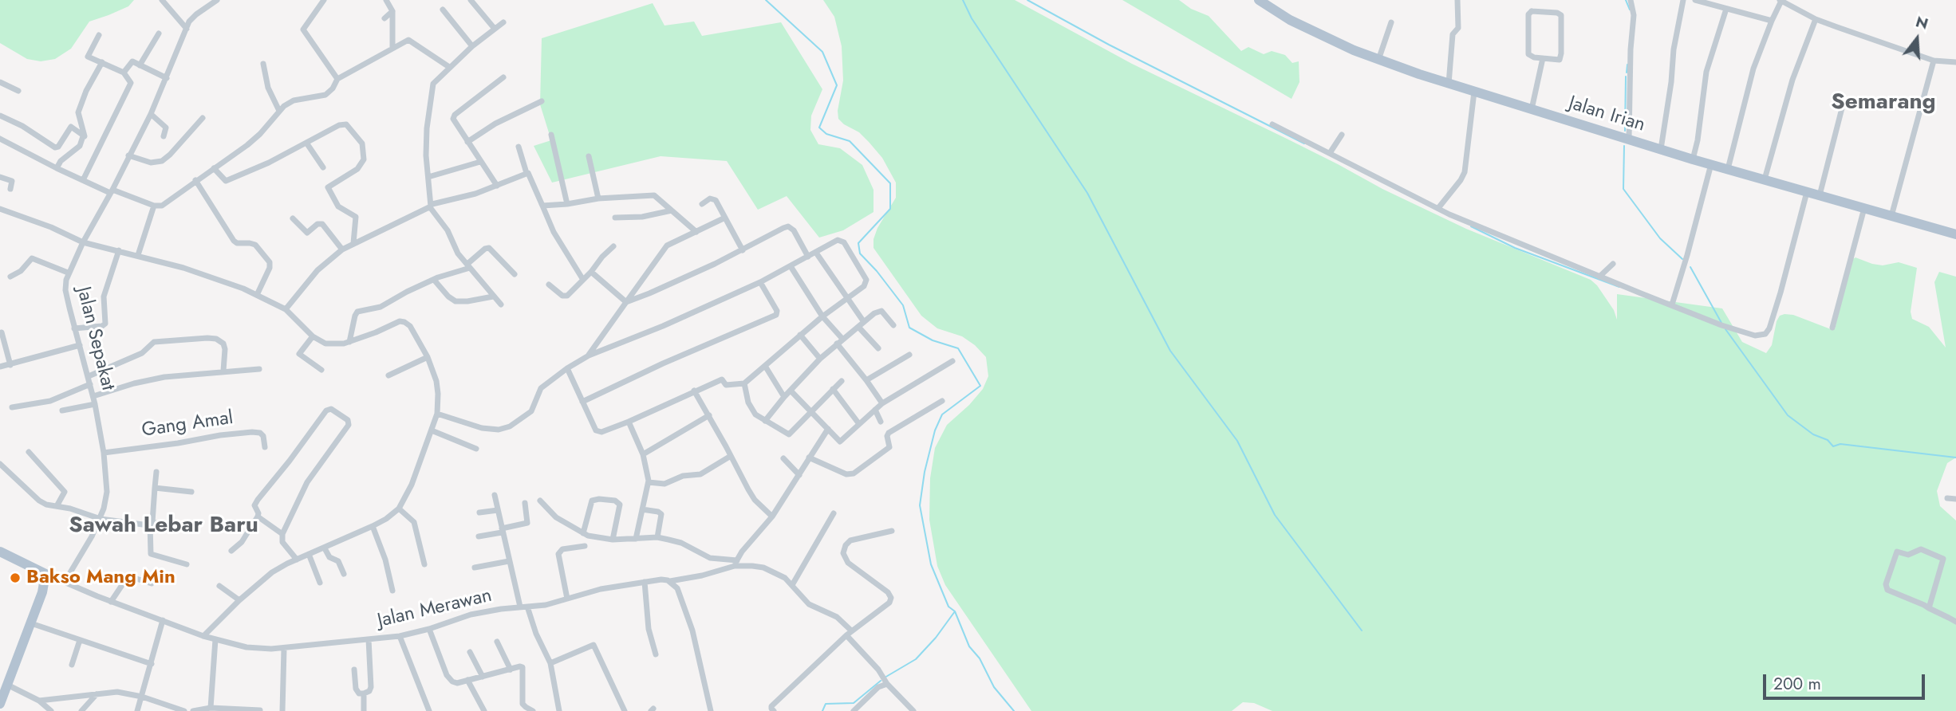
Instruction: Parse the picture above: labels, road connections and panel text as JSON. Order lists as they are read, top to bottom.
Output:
{
  "streets": {
    "main road": ["Jalan Irian"],
    "street": ["Jalan Sepakat", "Gang Amal", "Jalan Merawan"]
  },
  "crossings": [
    ["Jalan Sepakat", "Gang Amal"],
    ["Jalan Sepakat", "Jalan Merawan"]
  ],
  "districts": ["Semarang", "Sawah Lebar Baru"],
  "places": ["Bakso Mang Min"],
  "scale_bar": "200 m",
  "north": "top"
}
